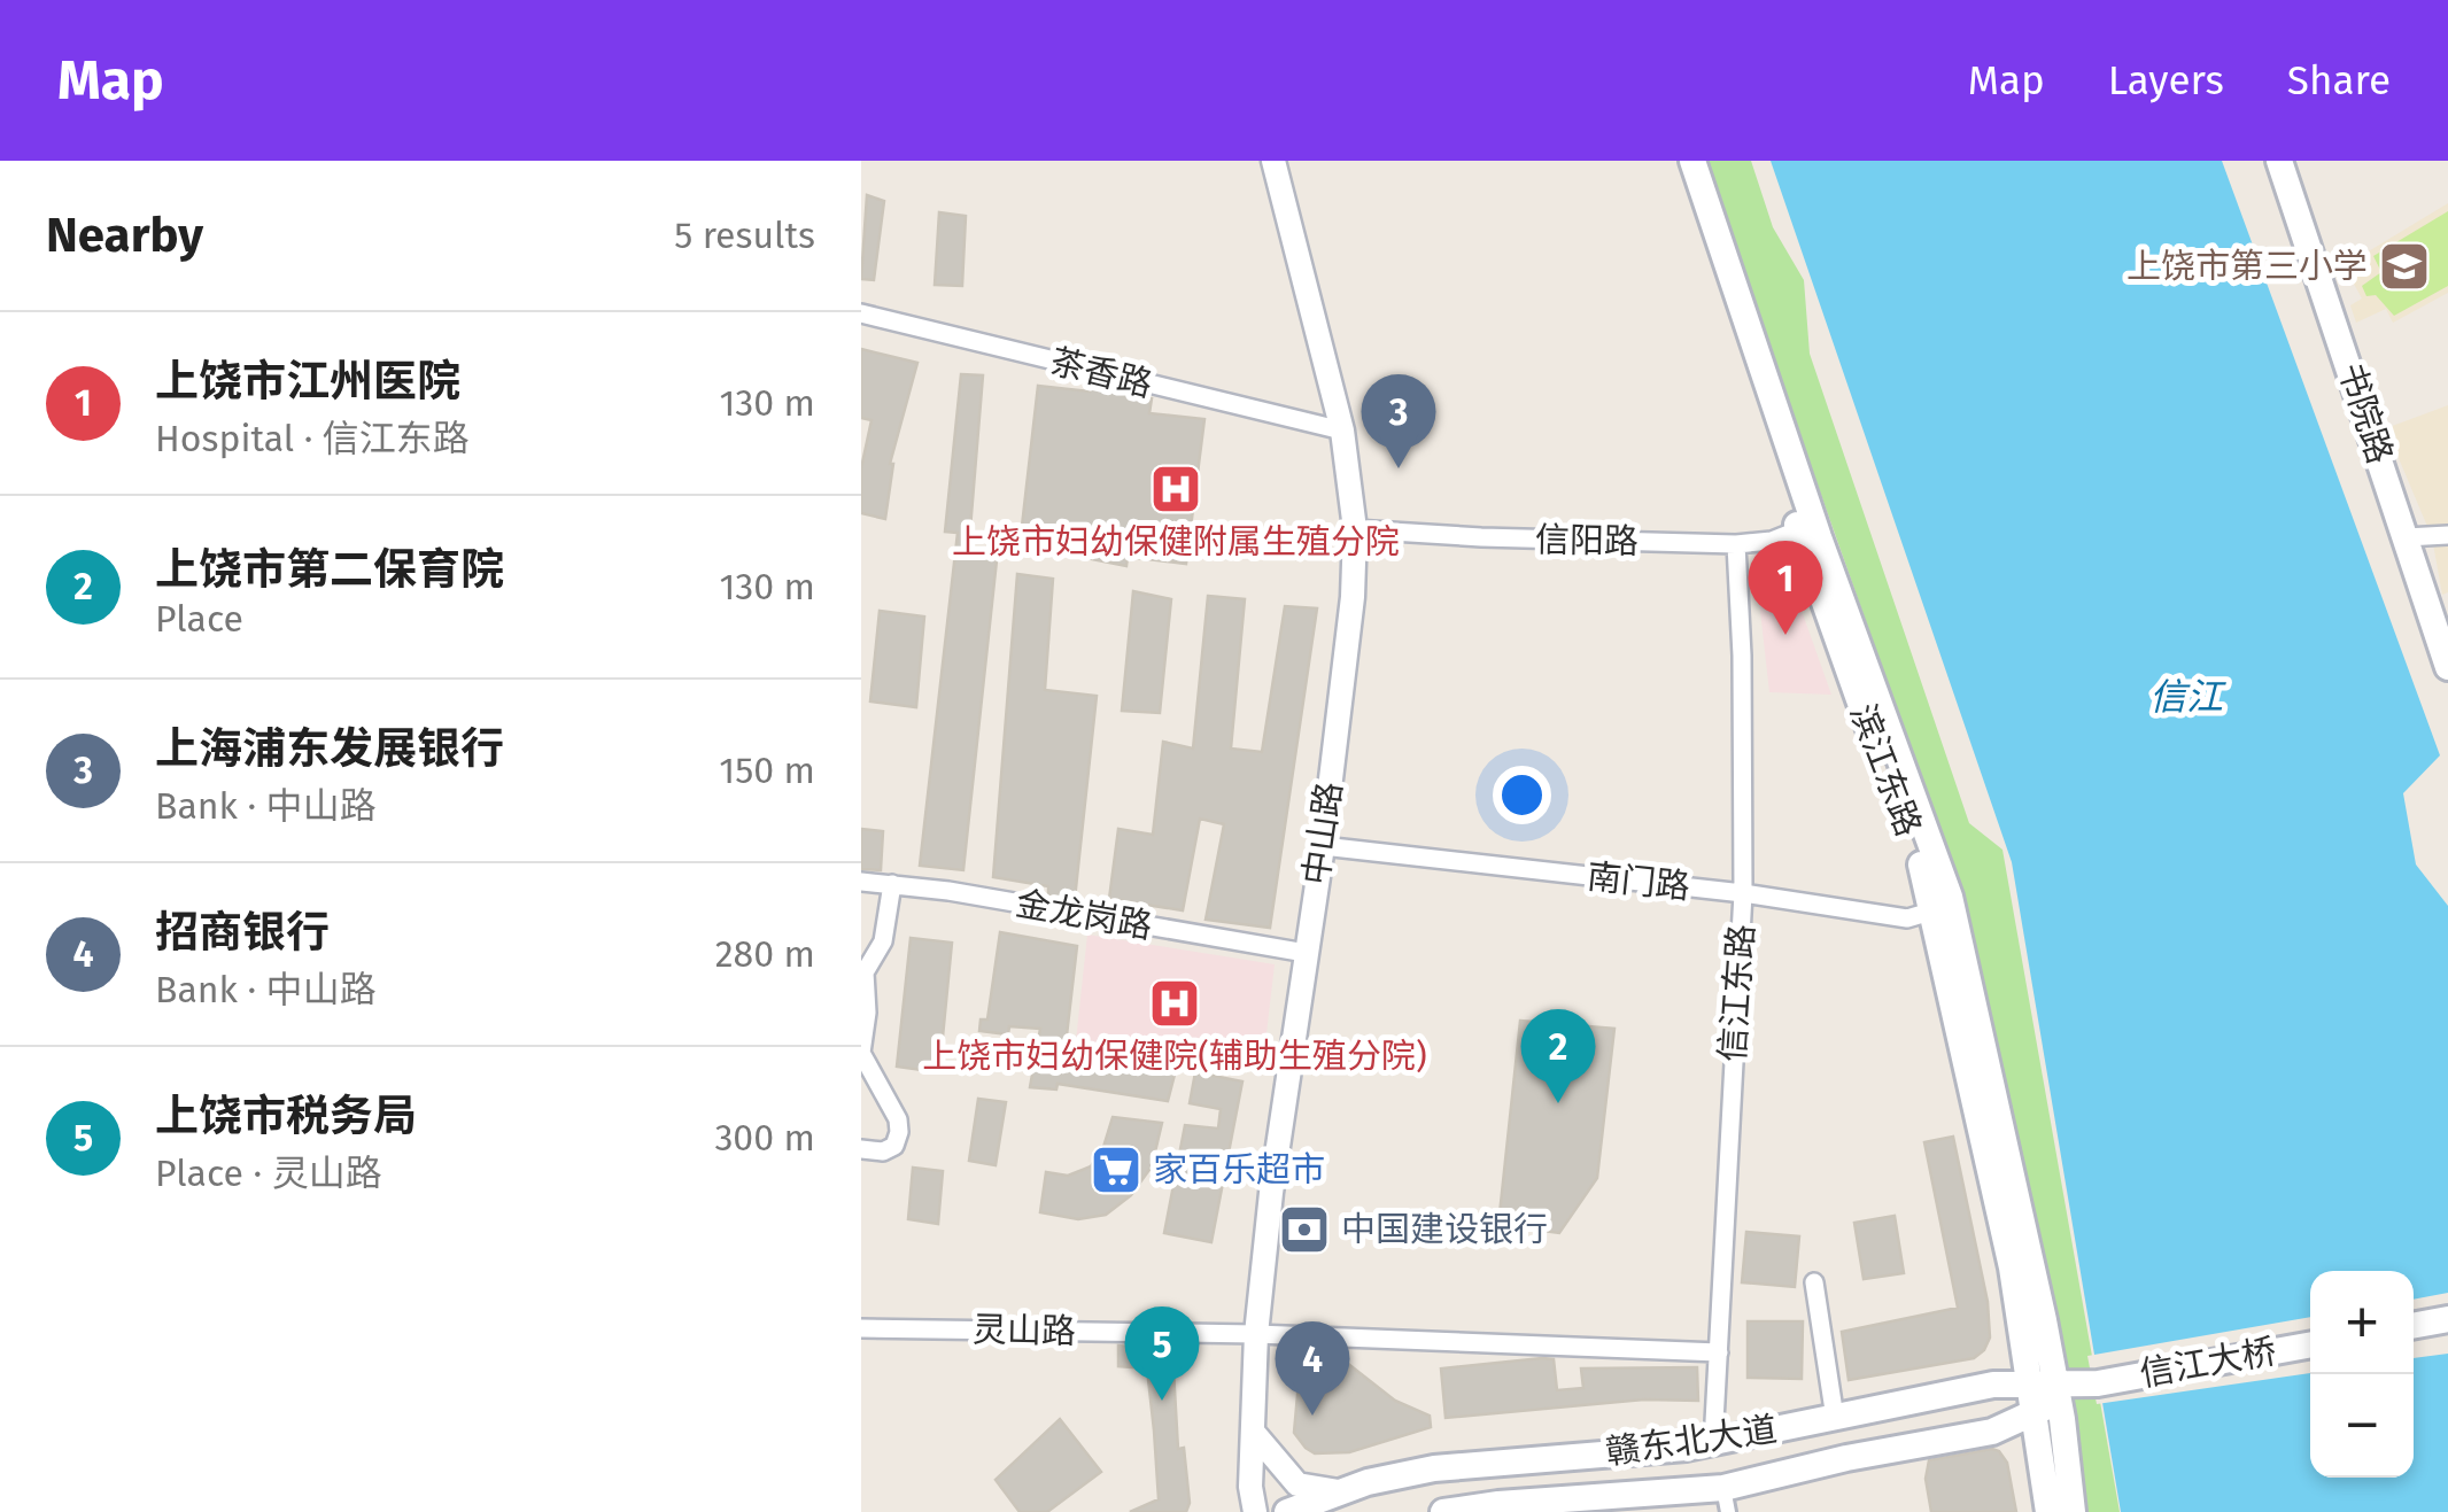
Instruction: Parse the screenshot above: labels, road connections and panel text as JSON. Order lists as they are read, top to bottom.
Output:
{
  "streets": {
    "main road": [
      "书院路",
      "滨江东路",
      "信江大桥",
      "赣东北大道"
    ],
    "street": [
      "茶香路",
      "信阳路",
      "中山路",
      "南门路",
      "金龙岗路",
      "信江东路",
      "灵山路"
    ]
  },
  "crossings": [
    ["茶香路", "中山路"],
    ["信阳路", "滨江东路"],
    ["信阳路", "中山路"],
    ["信阳路", "信江东路"],
    ["滨江东路", "南门路"],
    ["滨江东路", "赣东北大道"],
    ["中山路", "南门路"],
    ["中山路", "金龙岗路"],
    ["中山路", "灵山路"],
    ["南门路", "信江东路"],
    ["信江东路", "灵山路"],
    ["信江东路", "赣东北大道"],
    ["信江大桥", "赣东北大道"]
  ],
  "water": ["信江"],
  "places": {
    "school or university": ["上饶市第三小学"],
    "hospital": ["上饶市妇幼保健附属生殖分院", "上饶市妇幼保健院(辅助生殖分院)"],
    "supermarket": ["家百乐超市"],
    "bank": ["中国建设银行"]
  },
  "page": {
    "header": "Map",
    "nav": ["Map", "Layers", "Share"],
    "heading": ["Nearby", "5 results"],
    "list": [
      {
        "mark": "1",
        "name": "上饶市江州医院",
        "note": "Hospital · 信江东路",
        "value": "130 m"
      },
      {
        "mark": "2",
        "name": "上饶市第二保育院",
        "note": "Place",
        "value": "130 m"
      },
      {
        "mark": "3",
        "name": "上海浦东发展银行",
        "note": "Bank · 中山路",
        "value": "150 m"
      },
      {
        "mark": "4",
        "name": "招商银行",
        "note": "Bank · 中山路",
        "value": "280 m"
      },
      {
        "mark": "5",
        "name": "上饶市税务局",
        "note": "Place · 灵山路",
        "value": "300 m"
      }
    ],
    "pins": [
      "3",
      "1",
      "2",
      "5",
      "4"
    ],
    "map_buttons": ["+", "−"]
  }
}
